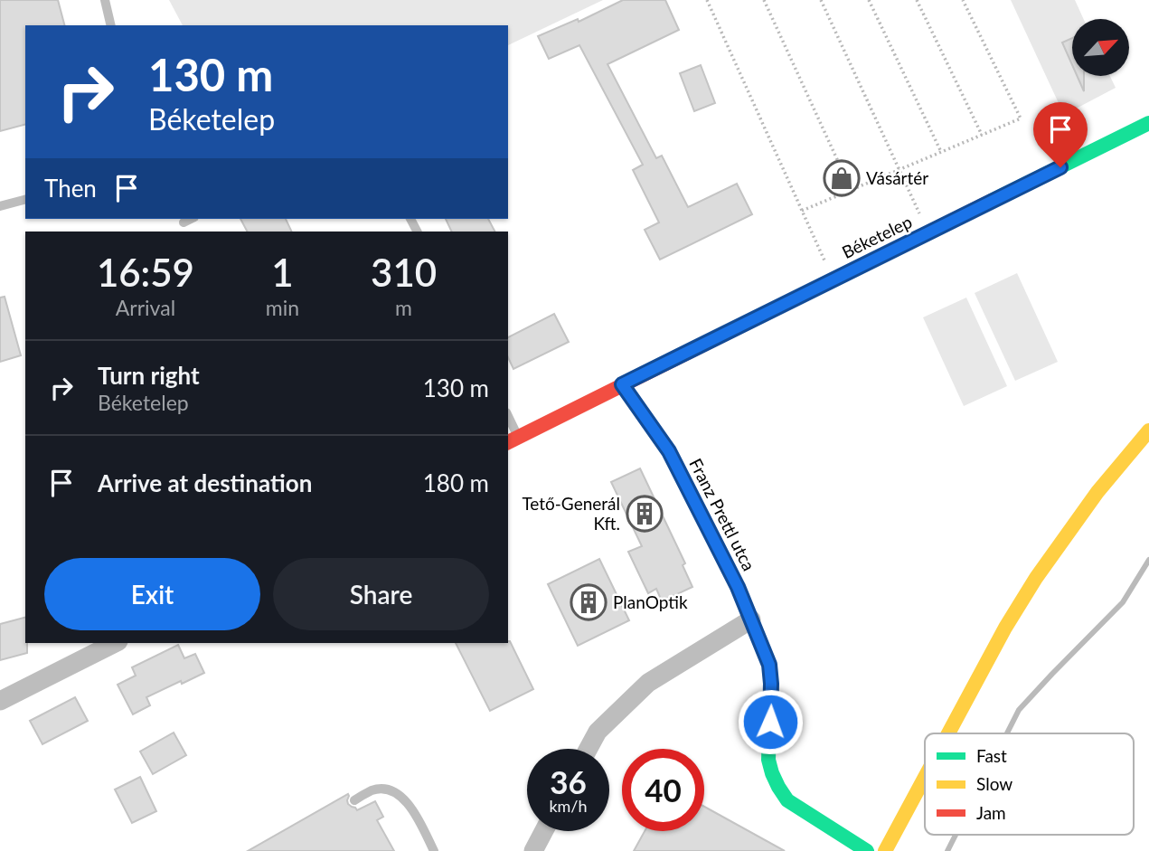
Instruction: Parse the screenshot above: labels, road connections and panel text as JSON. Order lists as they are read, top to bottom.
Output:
{
  "streets": {
    "street": ["Béketelep", "Franz Prettl utca"]
  },
  "crossings": [
    ["Béketelep", "Franz Prettl utca"]
  ],
  "places": {
    "shop": ["Vásártér"],
    "building": ["Tető-Generál Kft.", "PlanOptik"]
  },
  "legend": ["Fast", "Slow", "Jam"],
  "north": "top right",
  "page": {
    "turn": ["130 m", "Béketelep"],
    "then": "Then",
    "eta": [
      "16:59",
      "Arrival",
      "1",
      "min",
      "310",
      "m"
    ],
    "list": [
      {
        "name": "Turn right",
        "note": "Béketelep",
        "value": "130 m"
      },
      {
        "name": "Arrive at destination",
        "value": "180 m"
      }
    ],
    "buttons": ["Exit", "Share"],
    "speed": "36 km/h",
    "limit": "40"
  }
}
